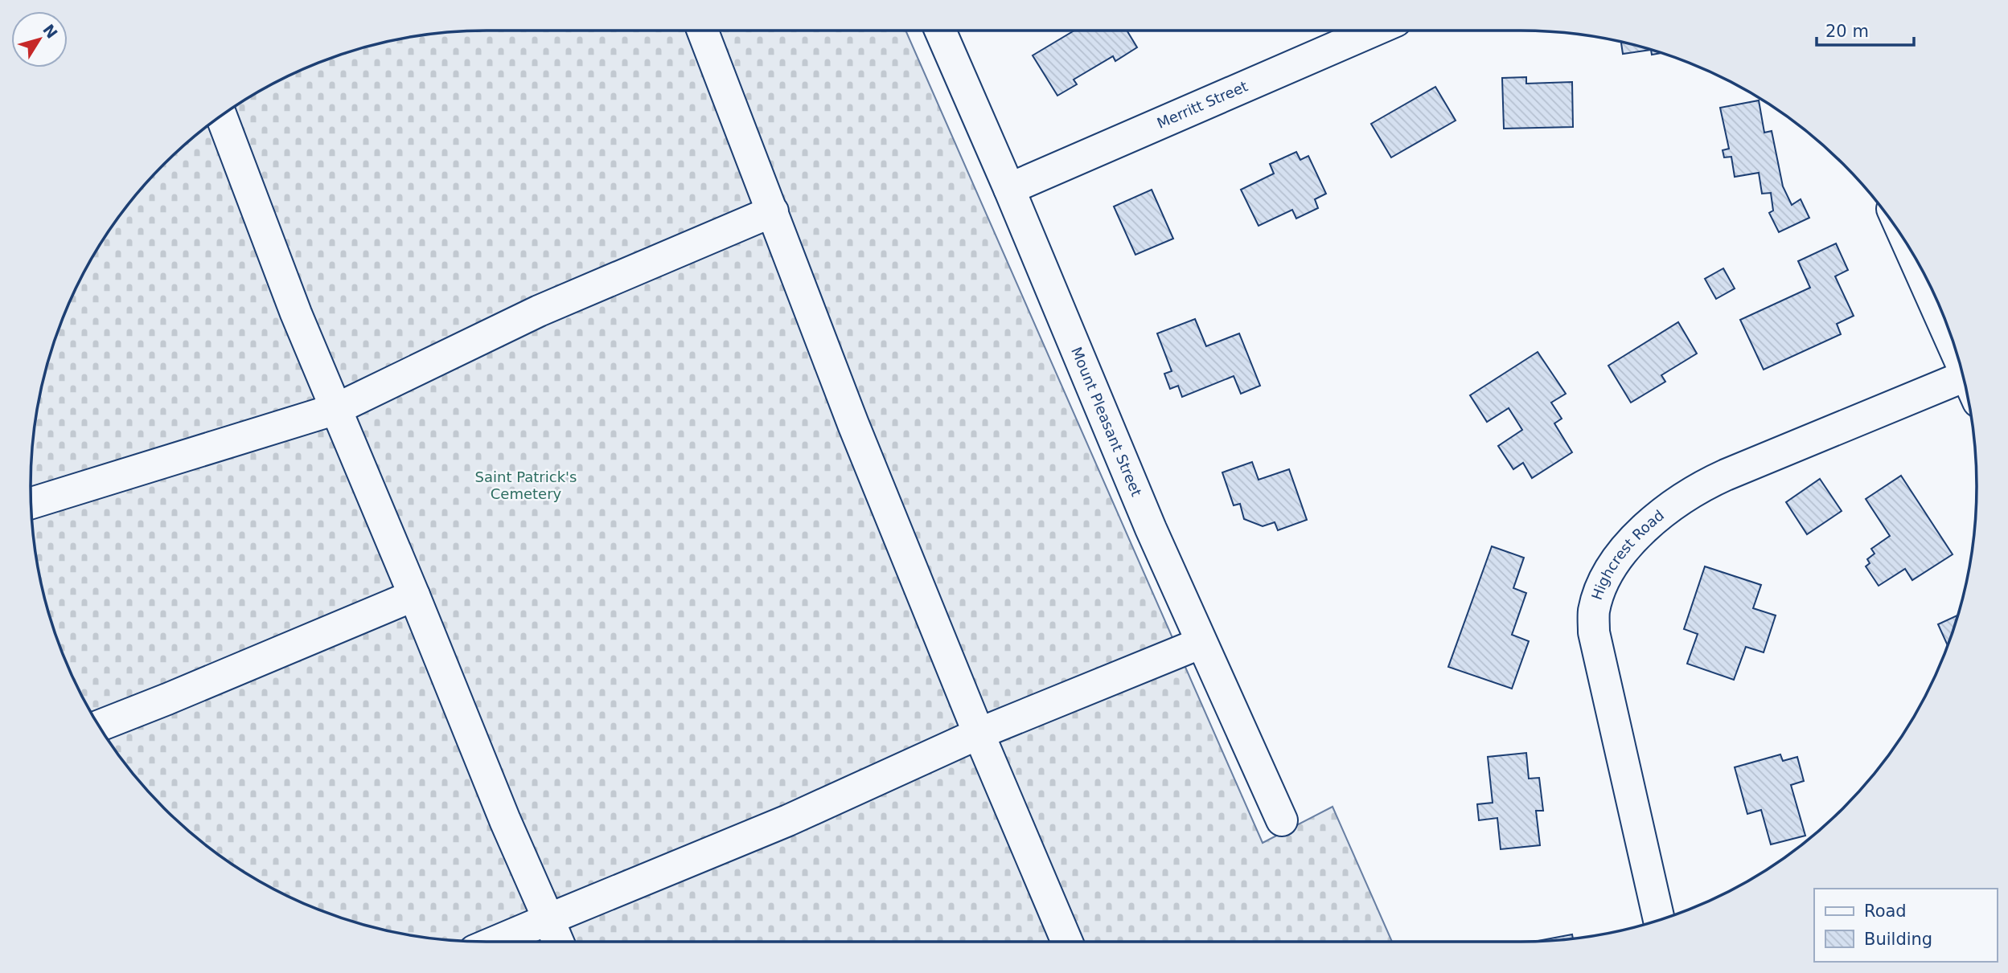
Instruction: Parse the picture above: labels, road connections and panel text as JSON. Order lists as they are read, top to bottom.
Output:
{
  "streets": {
    "street": ["Merritt Street", "Mount Pleasant Street", "Highcrest Road"]
  },
  "crossings": [
    ["Merritt Street", "Mount Pleasant Street"]
  ],
  "parks": ["Saint Patrick's Cemetery"],
  "legend": ["Road", "Building"],
  "scale_bar": "20 m",
  "north": "top right"
}
